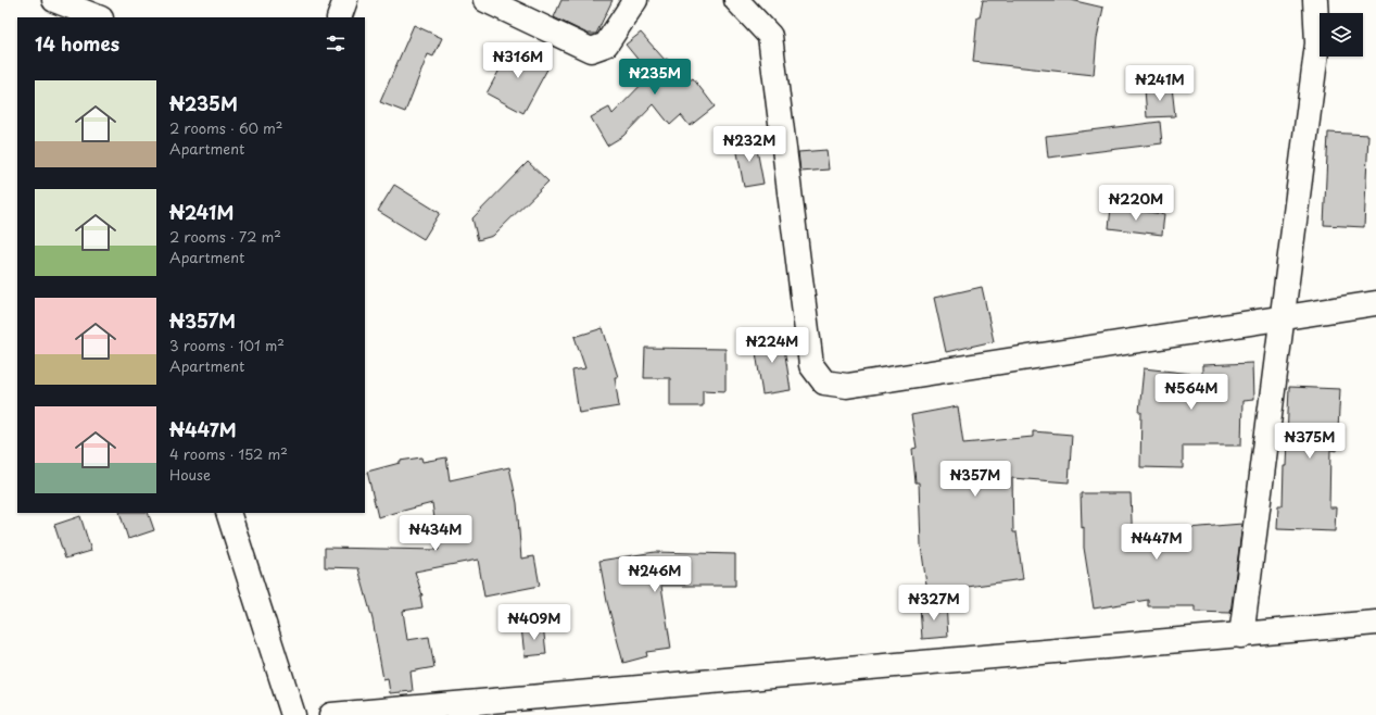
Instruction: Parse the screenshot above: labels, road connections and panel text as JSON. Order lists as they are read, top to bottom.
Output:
{
  "page": {
    "heading": "14 homes",
    "price": [
      "₦316M",
      "₦235M",
      "₦241M",
      "₦232M",
      "₦220M",
      "₦224M",
      "₦564M",
      "₦375M",
      "₦357M",
      "₦434M",
      "₦447M",
      "₦246M",
      "₦327M",
      "₦409M"
    ],
    "list": [
      {
        "name": "₦235M",
        "note": "2 rooms · 60 m² · Apartment"
      },
      {
        "name": "₦241M",
        "note": "2 rooms · 72 m² · Apartment"
      },
      {
        "name": "₦357M",
        "note": "3 rooms · 101 m² · Apartment"
      },
      {
        "name": "₦447M",
        "note": "4 rooms · 152 m² · House"
      }
    ]
  }
}
